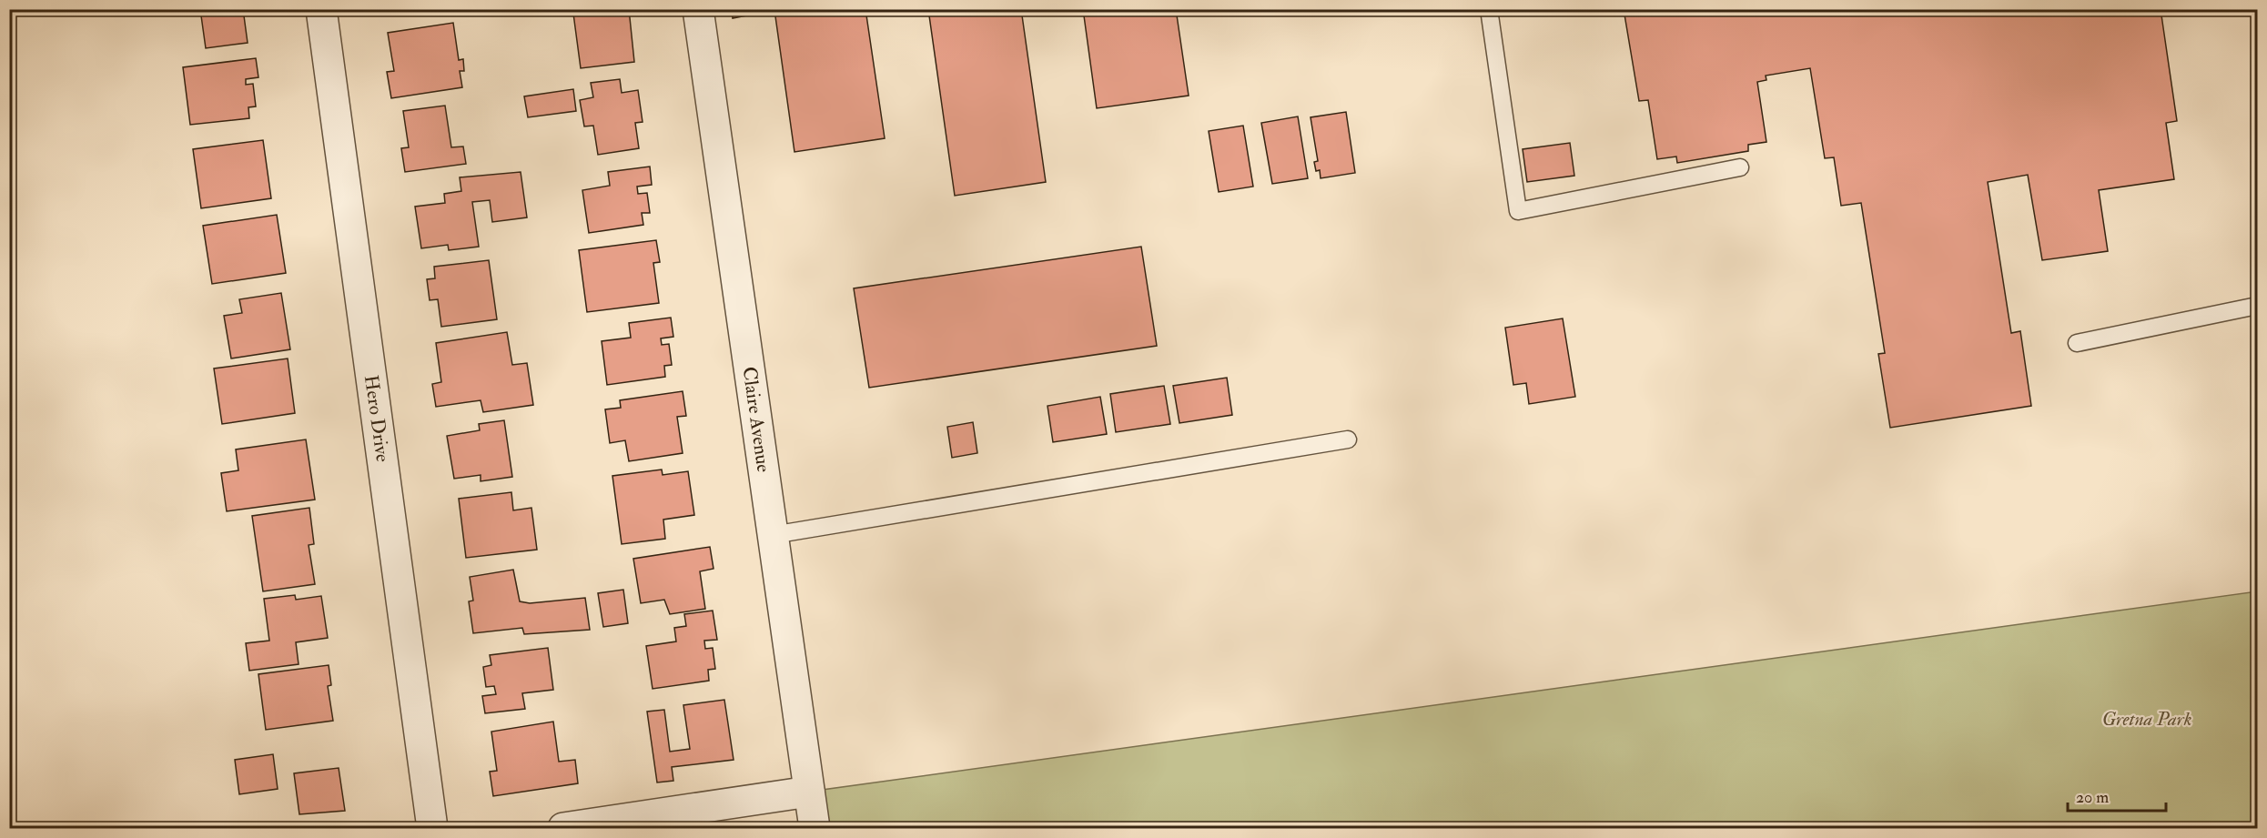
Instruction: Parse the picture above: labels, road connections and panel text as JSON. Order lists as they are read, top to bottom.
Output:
{
  "streets": {
    "street": ["Hero Drive", "Claire Avenue"]
  },
  "parks": ["Gretna Park"],
  "scale_bar": "20 m"
}
